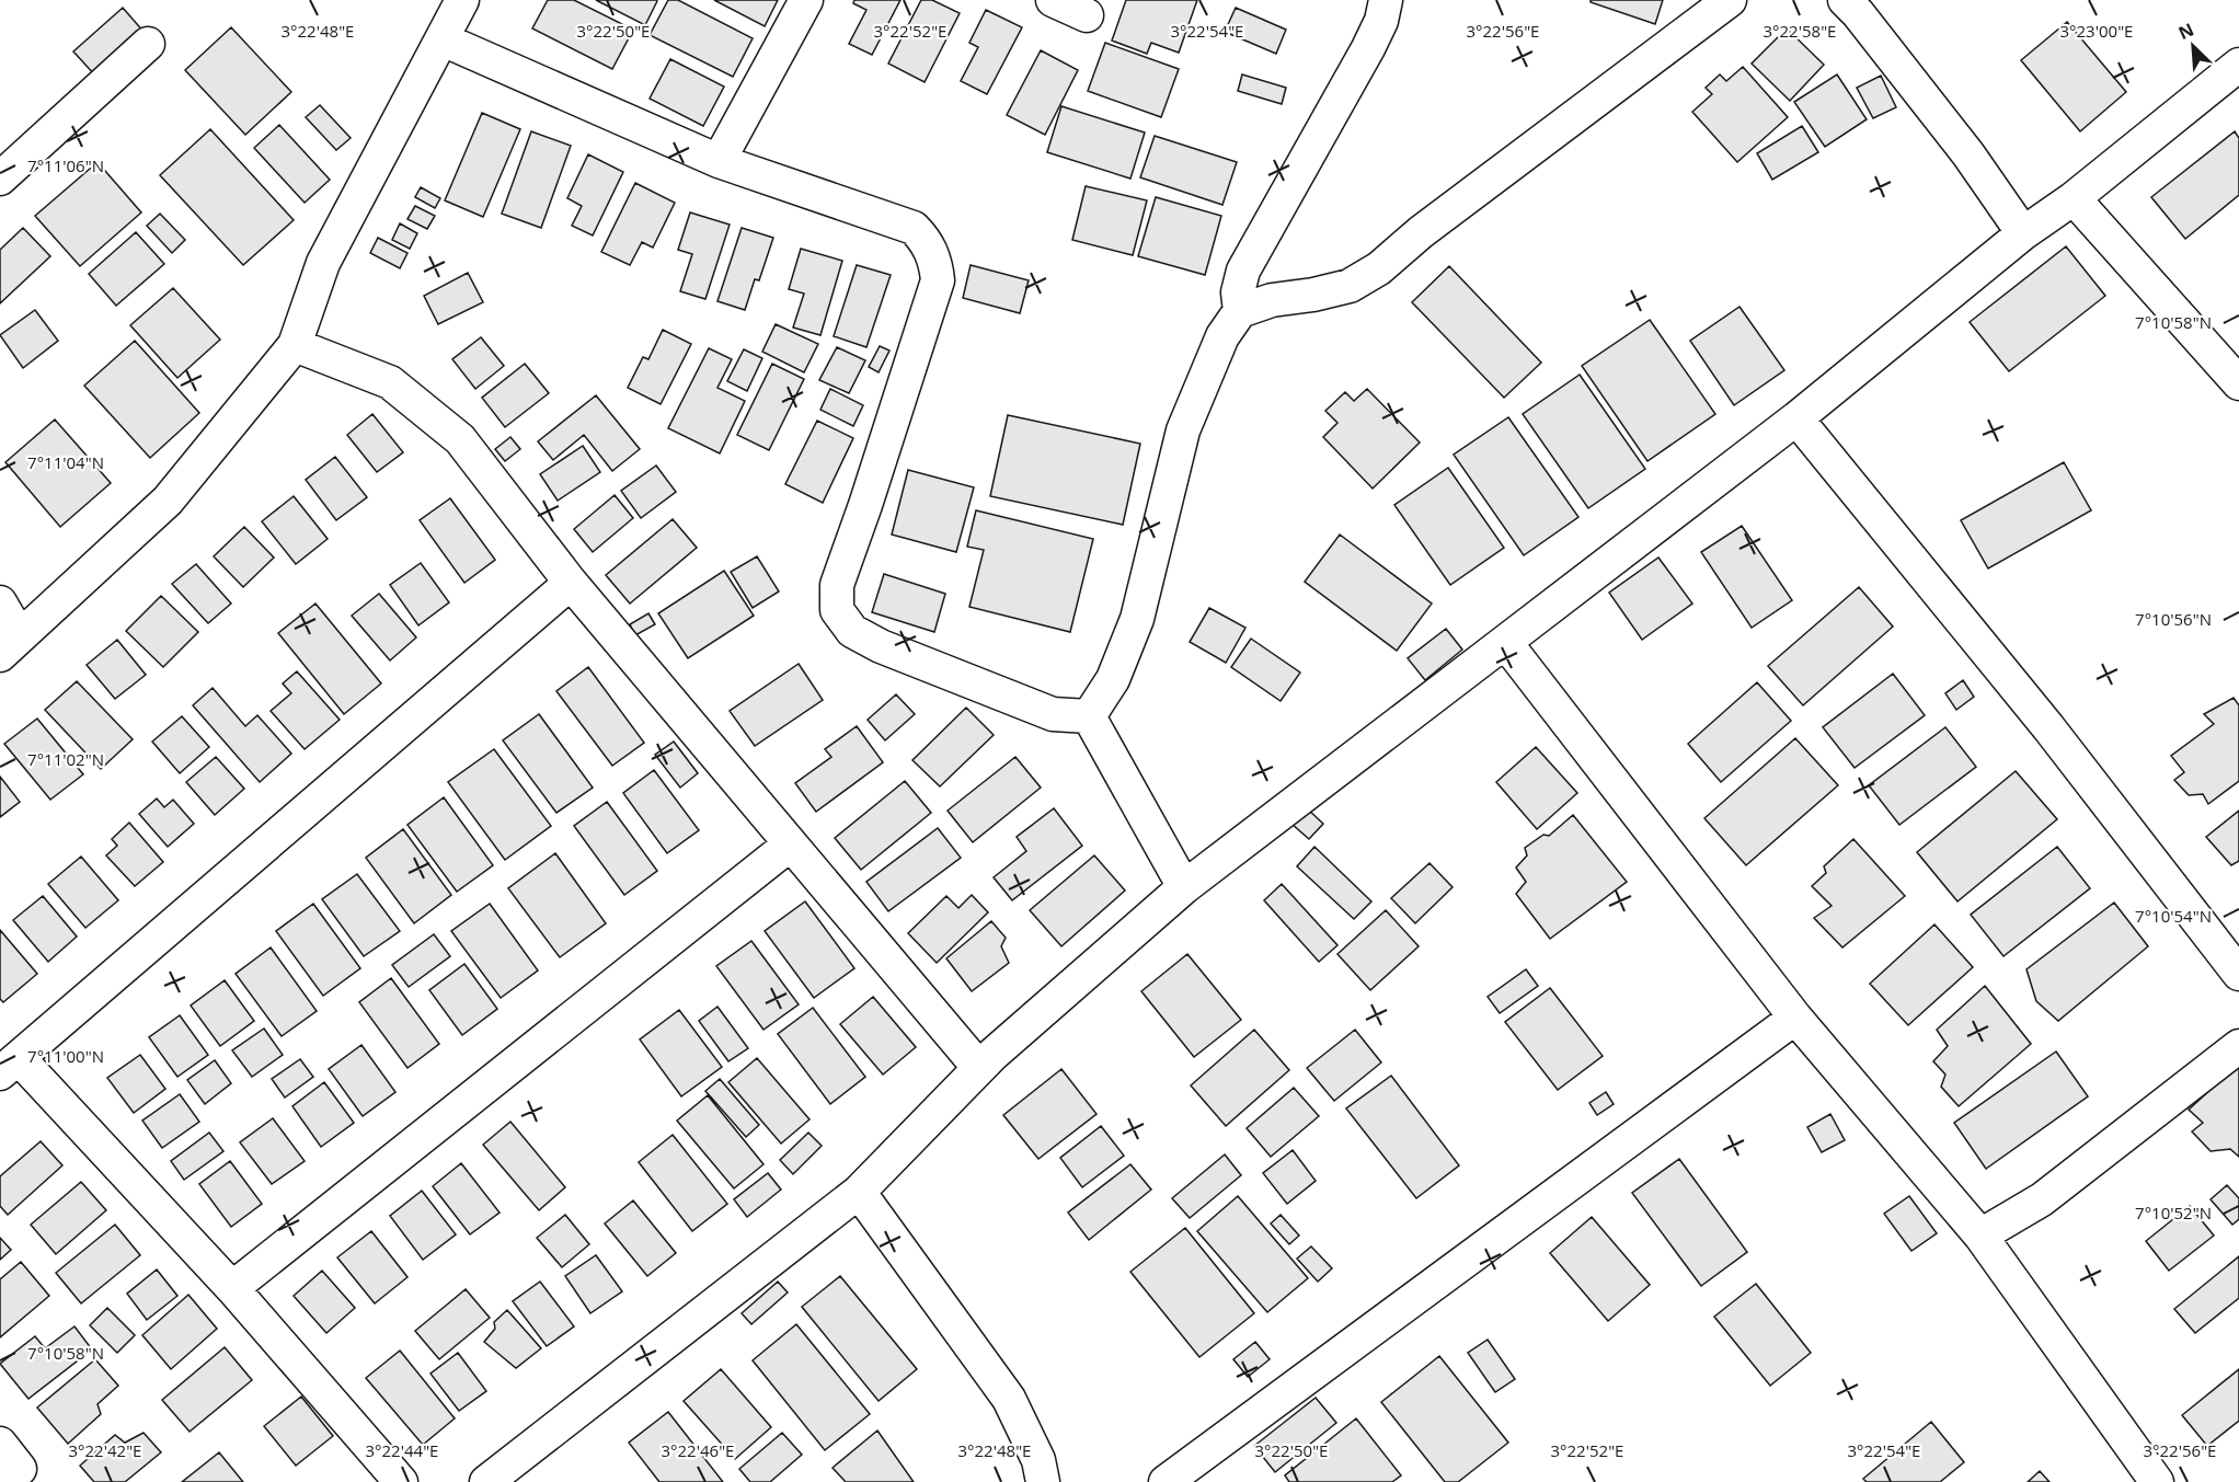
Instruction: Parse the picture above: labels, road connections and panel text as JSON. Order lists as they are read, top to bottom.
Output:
{
  "north": "top left",
  "coordinates": [
    "3°22'48\"E",
    "3°22'50\"E",
    "3°22'52\"E",
    "3°22'56\"E",
    "3°22'54\"E",
    "3°22'58\"E",
    "3°23'00\"E",
    "7°11'06\"N",
    "7°10'58\"N",
    "7°11'04\"N",
    "7°10'56\"N",
    "7°11'02\"N",
    "7°10'54\"N",
    "7°11'00\"N",
    "7°10'52\"N",
    "3°22'42\"E",
    "3°22'46\"E",
    "3°22'44\"E"
  ]
}
